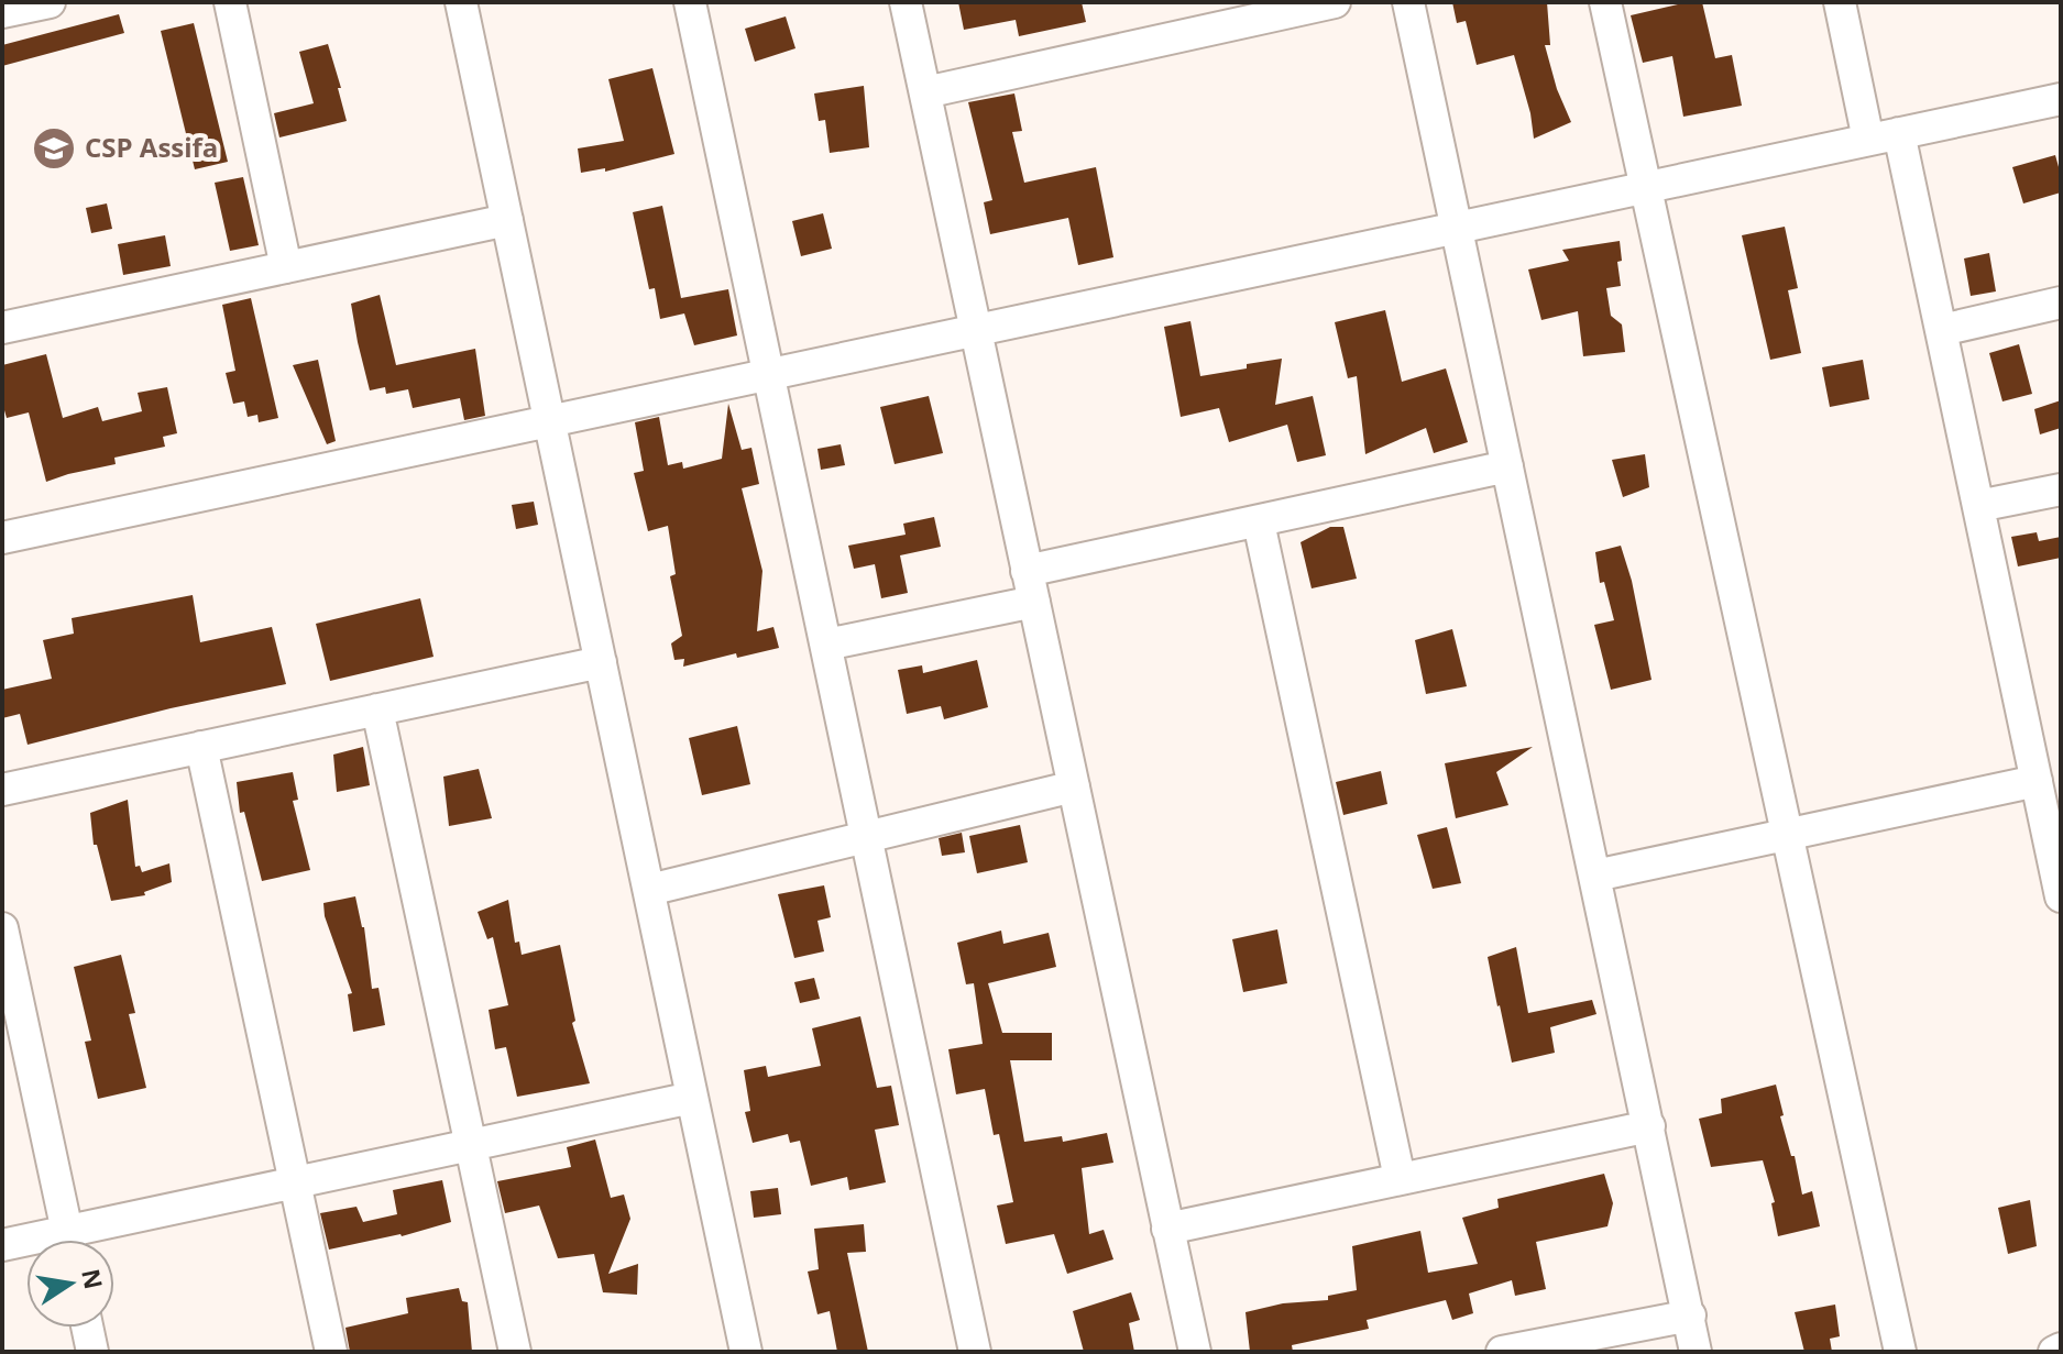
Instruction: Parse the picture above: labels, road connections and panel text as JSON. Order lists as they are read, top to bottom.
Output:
{
  "places": {
    "school or university": ["CSP Assifa"]
  },
  "north": "right"
}
